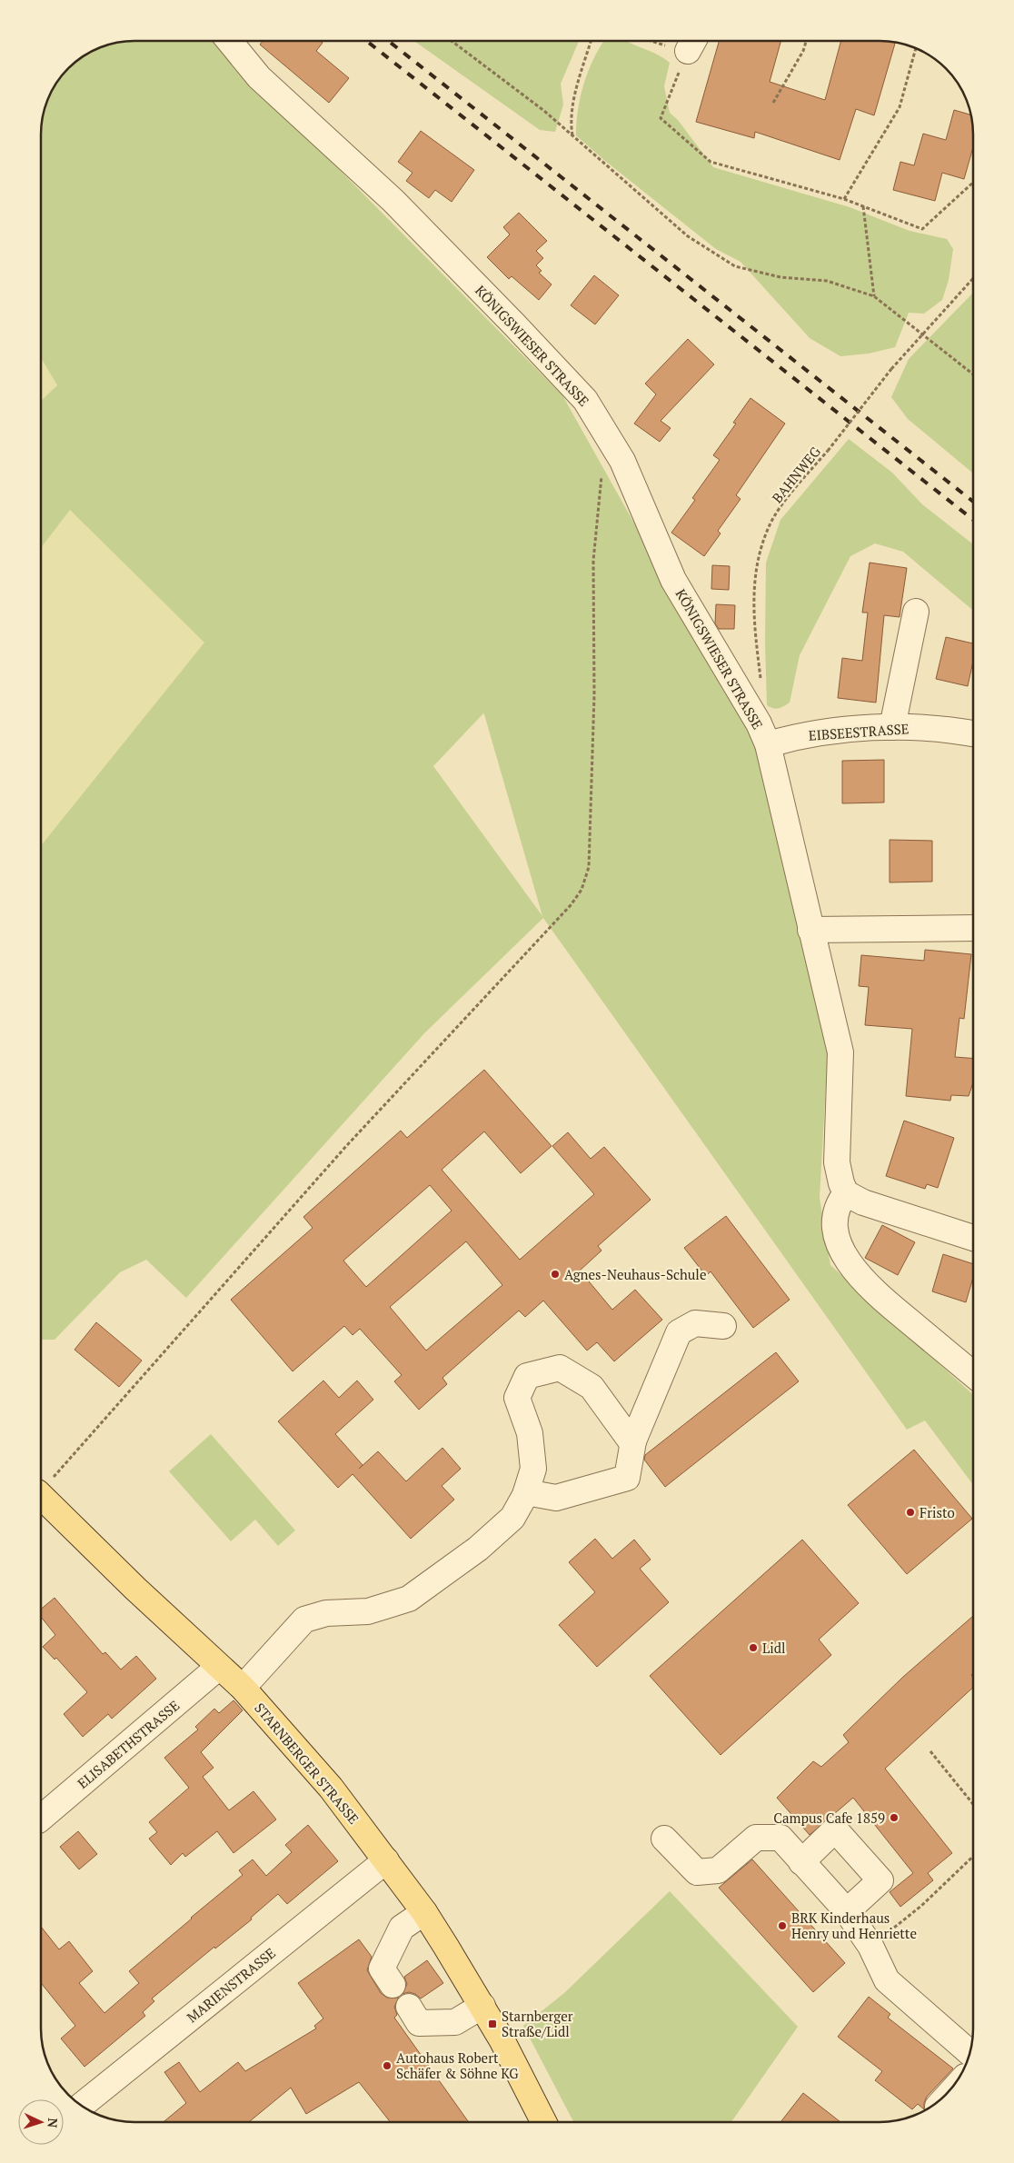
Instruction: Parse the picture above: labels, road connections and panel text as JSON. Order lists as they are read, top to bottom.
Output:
{
  "streets": {
    "main road": ["STARNBERGER STRASSE"],
    "street": [
      "KÖNIGSWIESER STRASSE",
      "EIBSEESTRASSE",
      "ELISABETHSTRASSE",
      "MARIENSTRASSE"
    ],
    "path": ["BAHNWEG"]
  },
  "crossings": [
    ["KÖNIGSWIESER STRASSE", "EIBSEESTRASSE"],
    ["ELISABETHSTRASSE", "STARNBERGER STRASSE"],
    ["STARNBERGER STRASSE", "MARIENSTRASSE"]
  ],
  "places": {
    "other": [
      "Agnes-Neuhaus-Schule",
      "Fristo",
      "Lidl",
      "Campus Cafe 1859",
      "BRK Kinderhaus Henry und Henriette",
      "Autohaus Robert Schäfer & Söhne KG"
    ],
    "transit": ["Starnberger Straße/Lidl"]
  },
  "north": "right"
}
